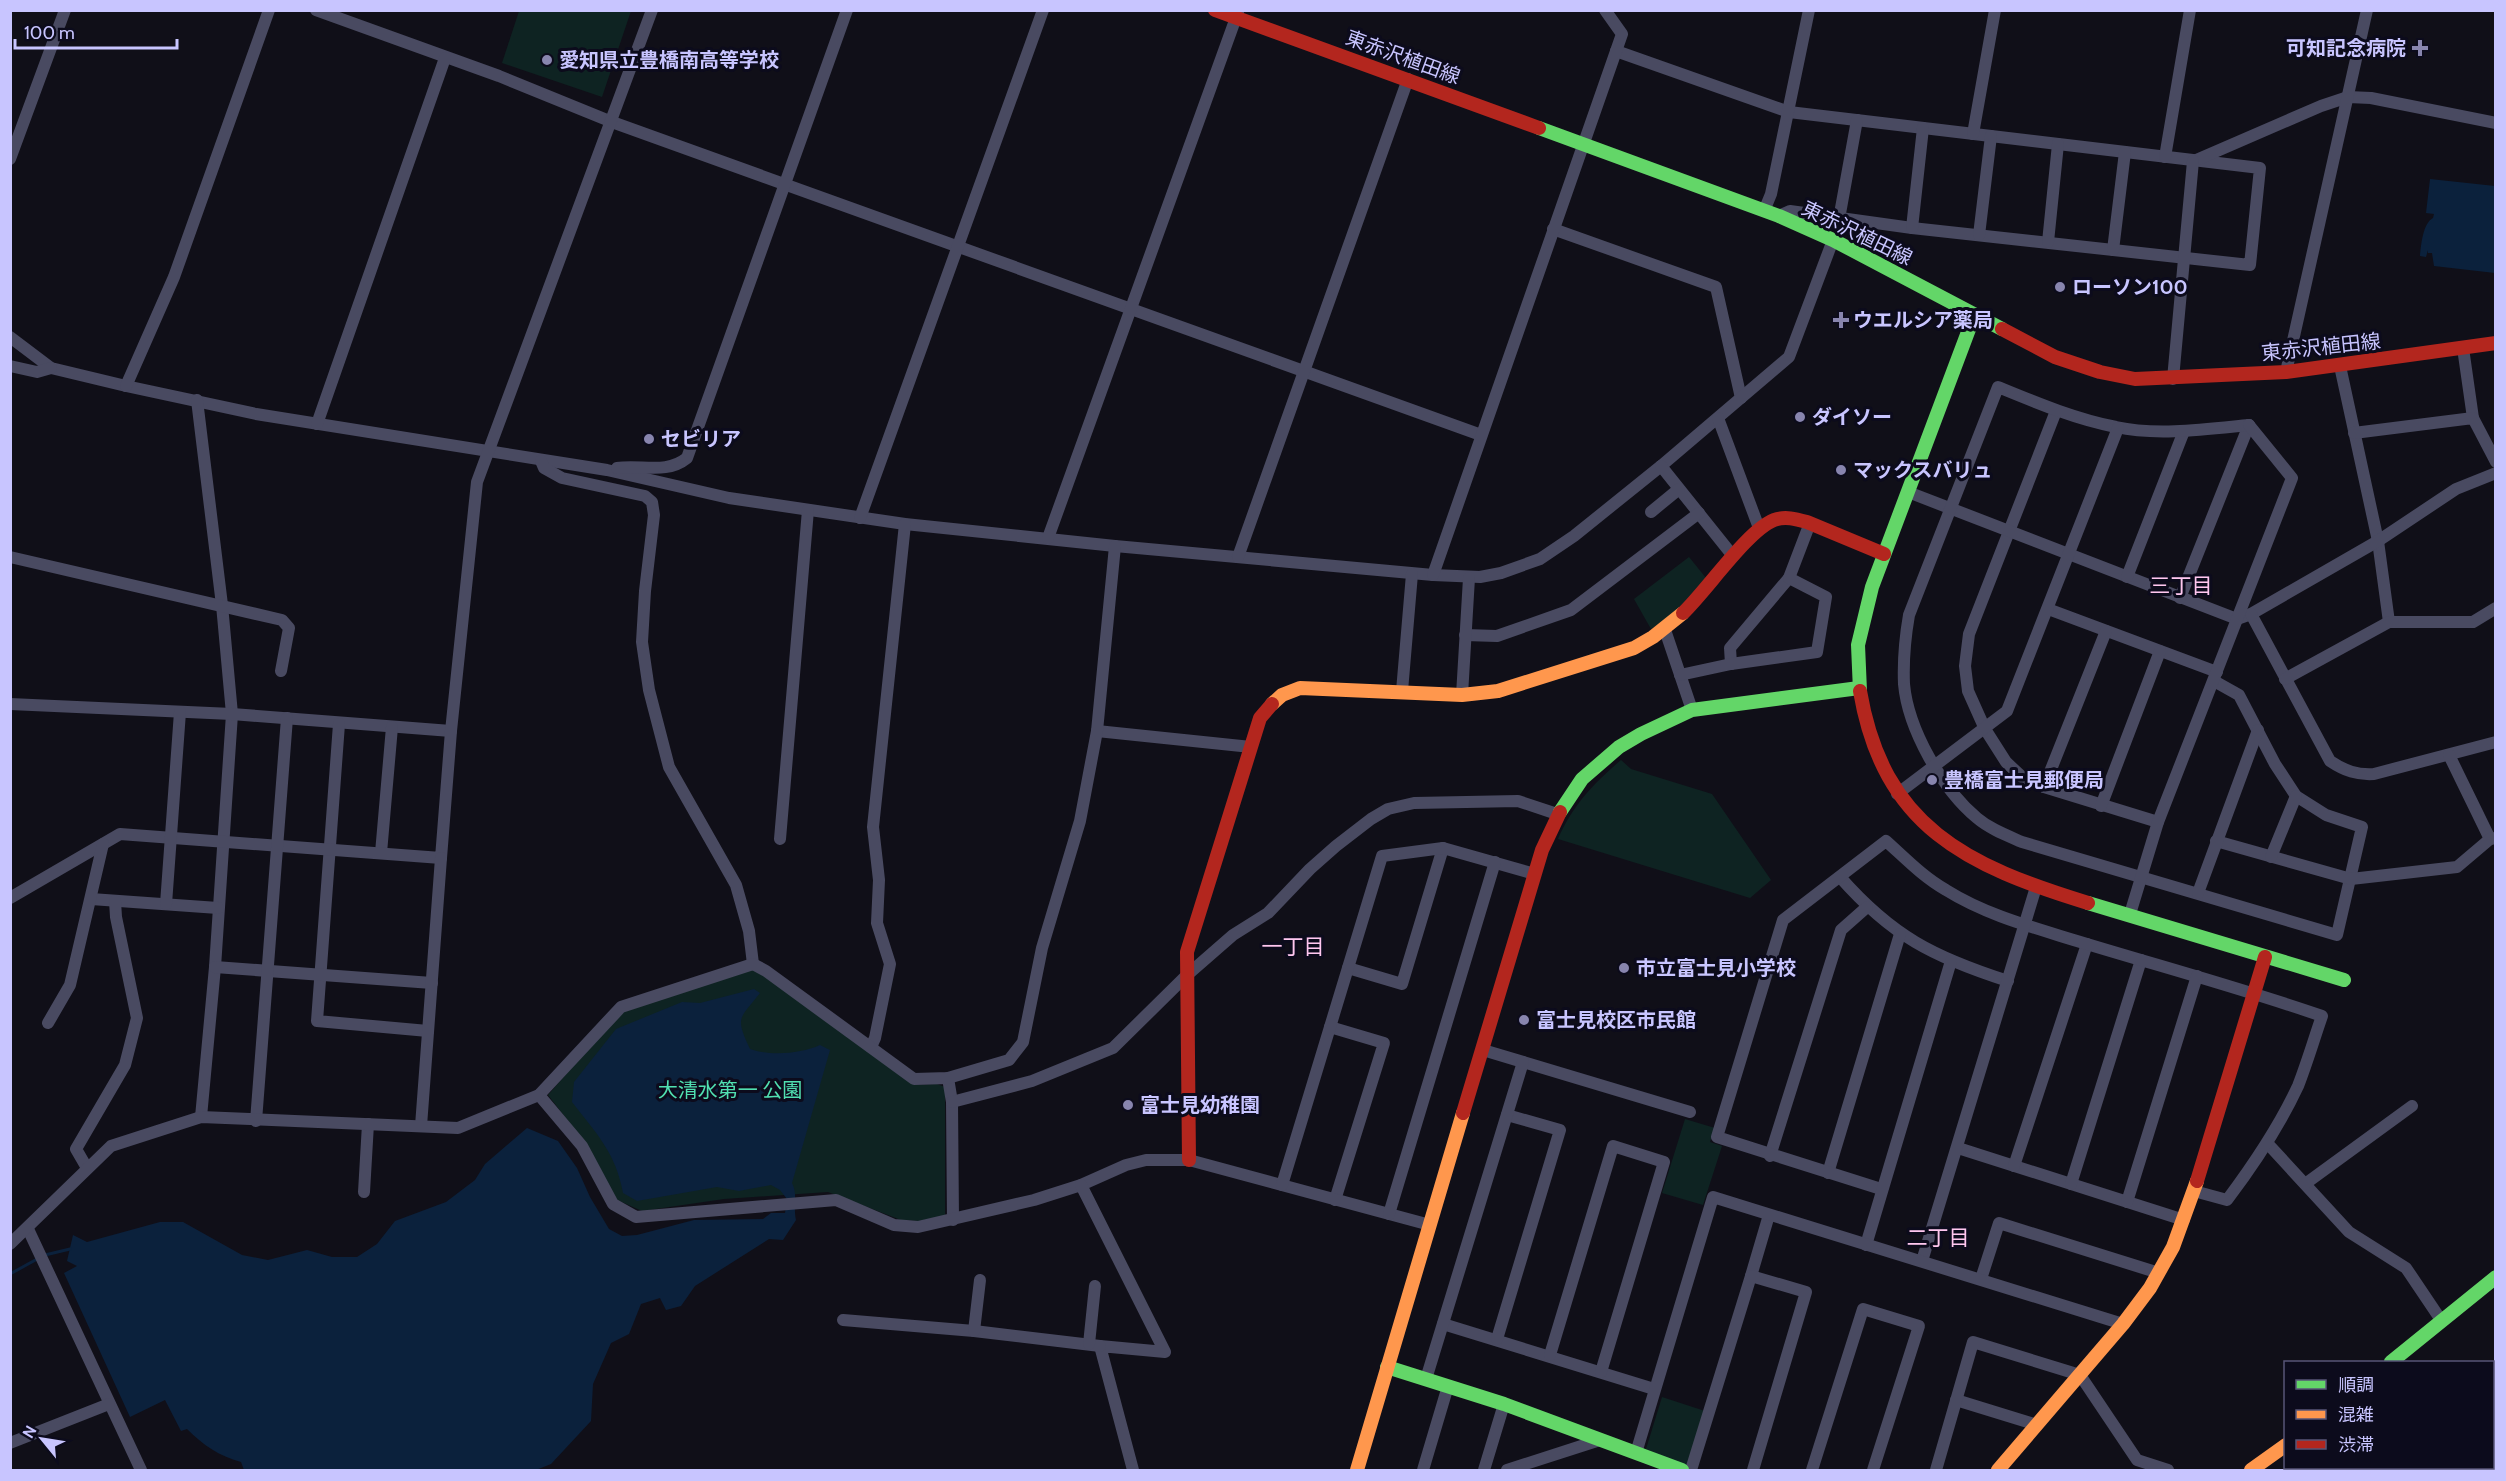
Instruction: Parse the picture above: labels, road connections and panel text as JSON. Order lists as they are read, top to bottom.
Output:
{
  "streets": {
    "street": ["東赤沢植田線"]
  },
  "districts": ["三丁目", "一丁目", "二丁目"],
  "parks": ["大清水第一 公園"],
  "places": {
    "health": ["可知記念病院", "ウエルシア薬局"],
    "other": [
      "愛知県立豊橋南高等学校",
      "ローソン100",
      "ダイソー",
      "セビリア",
      "マックスバリュ",
      "豊橋富士見郵便局",
      "市立富士見小学校",
      "富士見校区市民館",
      "富士見幼稚園"
    ]
  },
  "legend": ["順調", "混雑", "渋滞"],
  "scale_bar": "100 m",
  "north": "top left"
}
